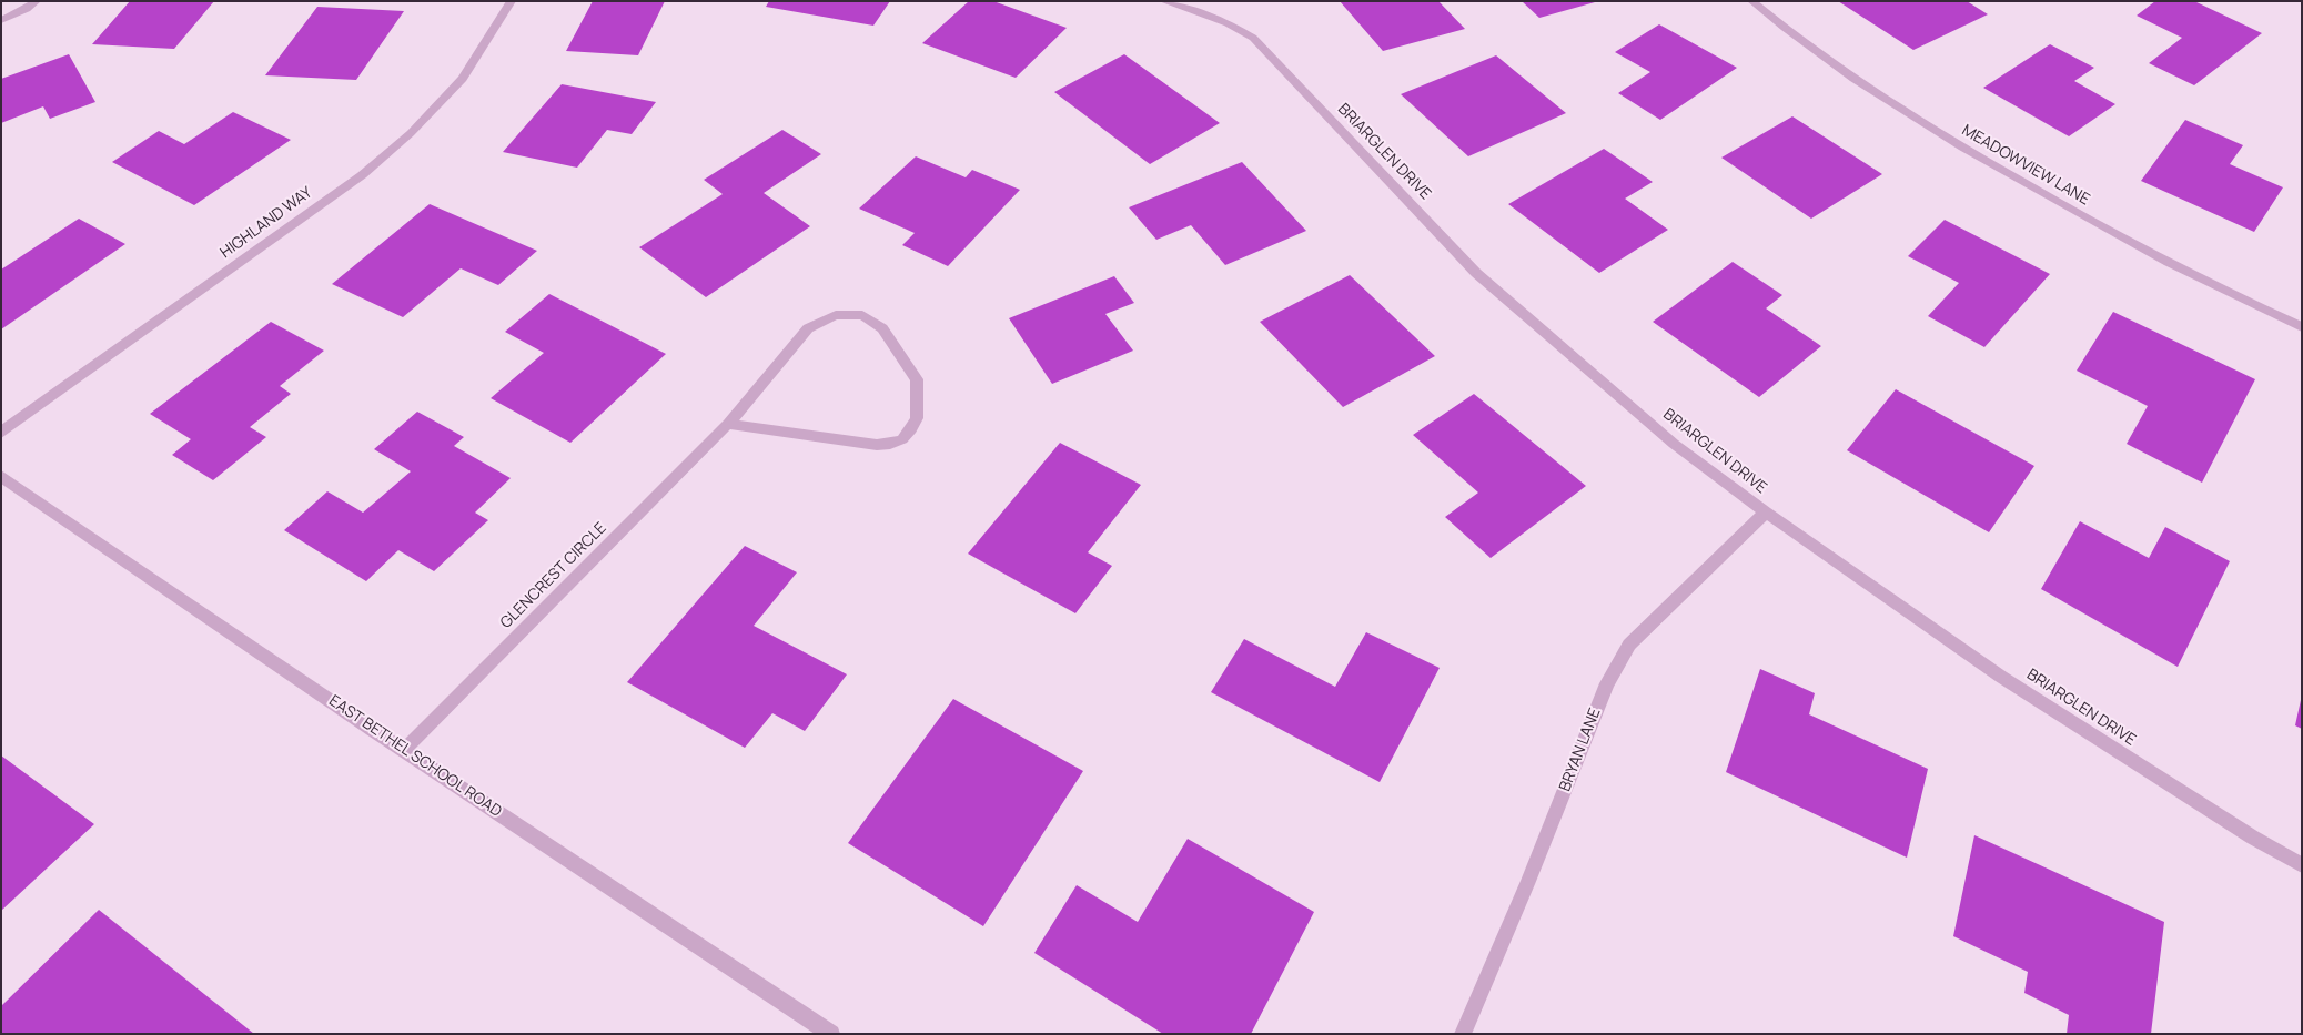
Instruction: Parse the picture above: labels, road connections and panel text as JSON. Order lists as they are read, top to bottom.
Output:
{
  "streets": {
    "street": [
      "BRIARGLEN DRIVE",
      "MEADOWVIEW LANE",
      "HIGHLAND WAY",
      "GLENCREST CIRCLE",
      "BRYAN LANE",
      "EAST BETHEL SCHOOL ROAD"
    ]
  },
  "crossings": [
    ["BRIARGLEN DRIVE", "BRYAN LANE"],
    ["GLENCREST CIRCLE", "EAST BETHEL SCHOOL ROAD"]
  ]
}
